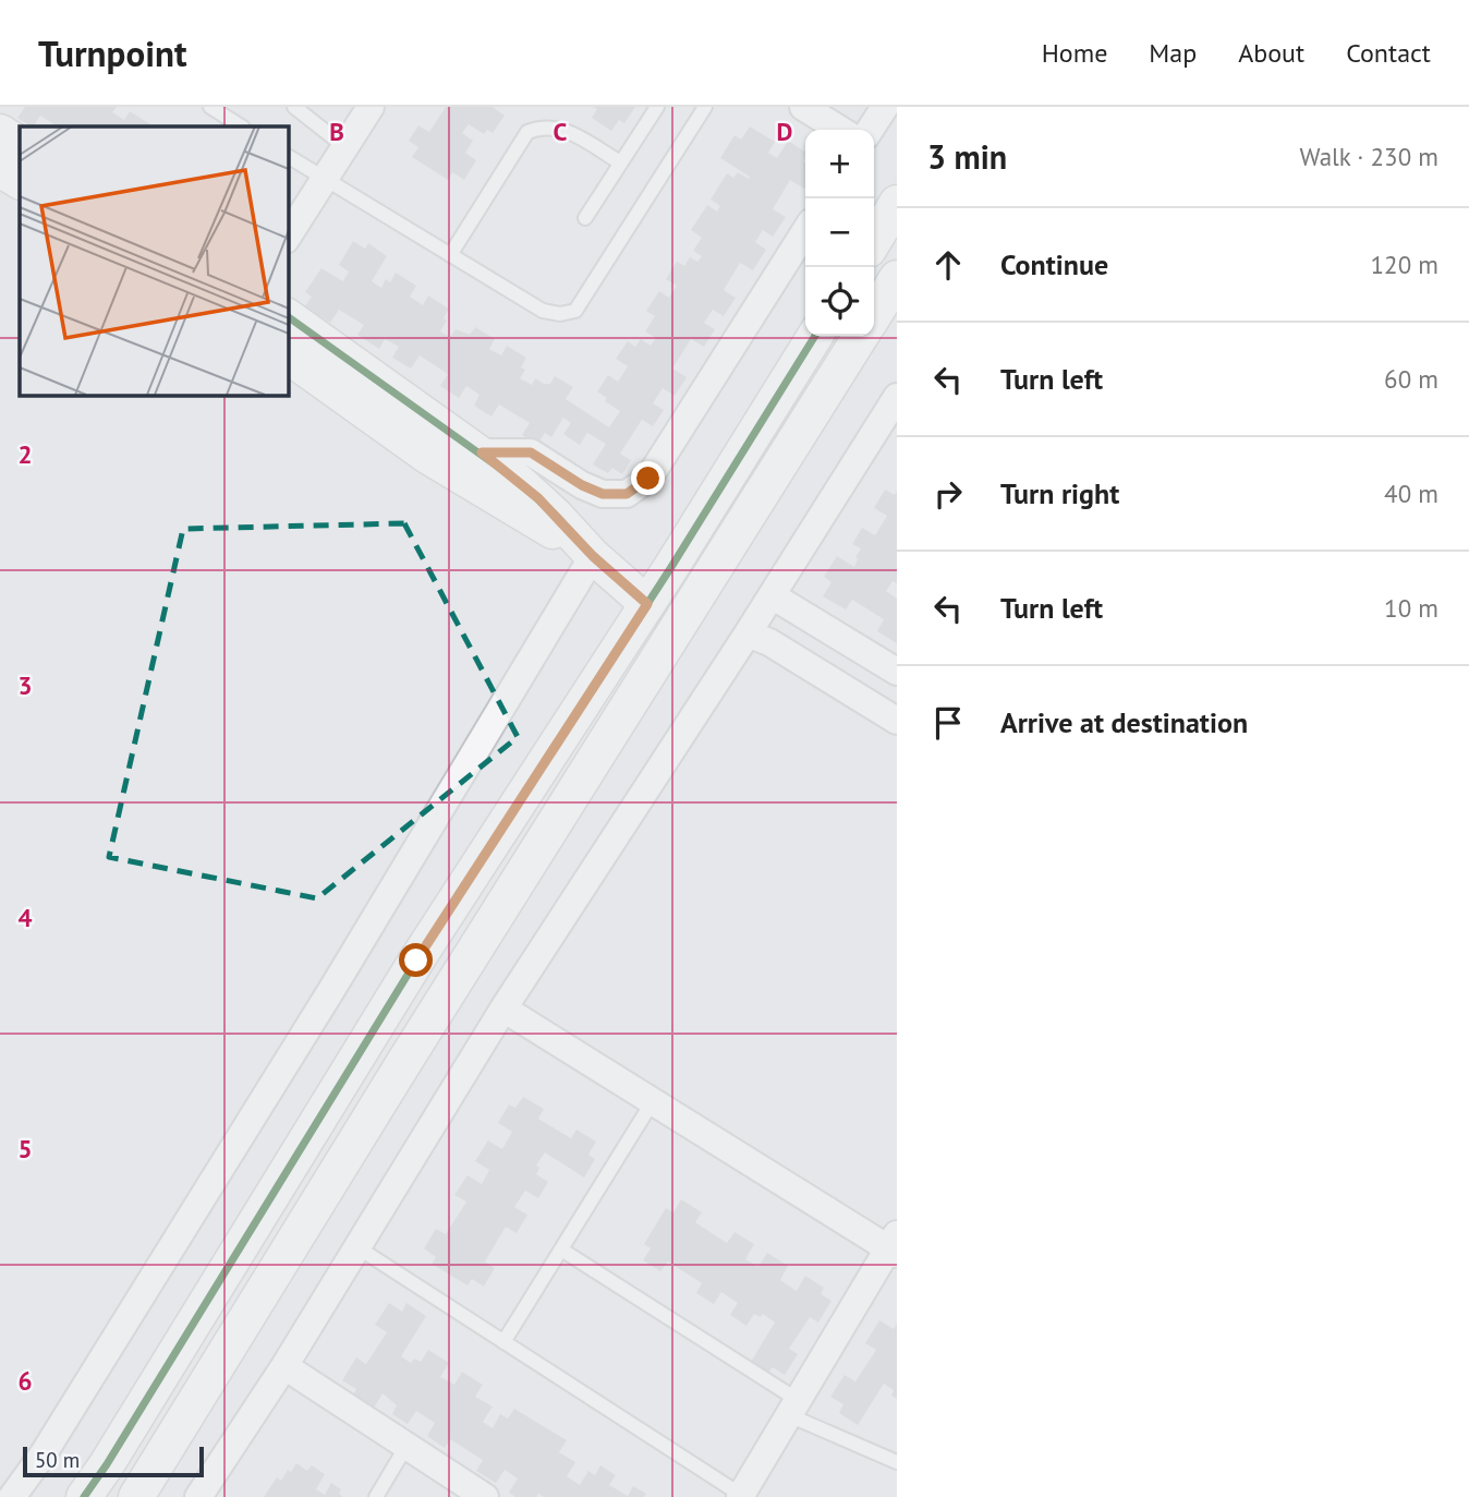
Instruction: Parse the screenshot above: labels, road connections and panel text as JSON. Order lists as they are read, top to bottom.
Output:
{
  "scale_bar": "50 m",
  "page": {
    "header": "Turnpoint",
    "nav": [
      "Home",
      "Map",
      "About",
      "Contact"
    ],
    "heading": ["3 min", "Walk · 230 m"],
    "map_buttons": ["+", "−"],
    "list": [
      ["Continue", "120 m"],
      ["Turn left", "60 m"],
      ["Turn right", "40 m"],
      ["Turn left", "10 m"],
      "Arrive at destination"
    ],
    "scale": "50 m"
  },
  "grid": {
    "columns": ["B", "C", "D"],
    "rows": [
      "2",
      "3",
      "4",
      "5",
      "6"
    ]
  }
}
